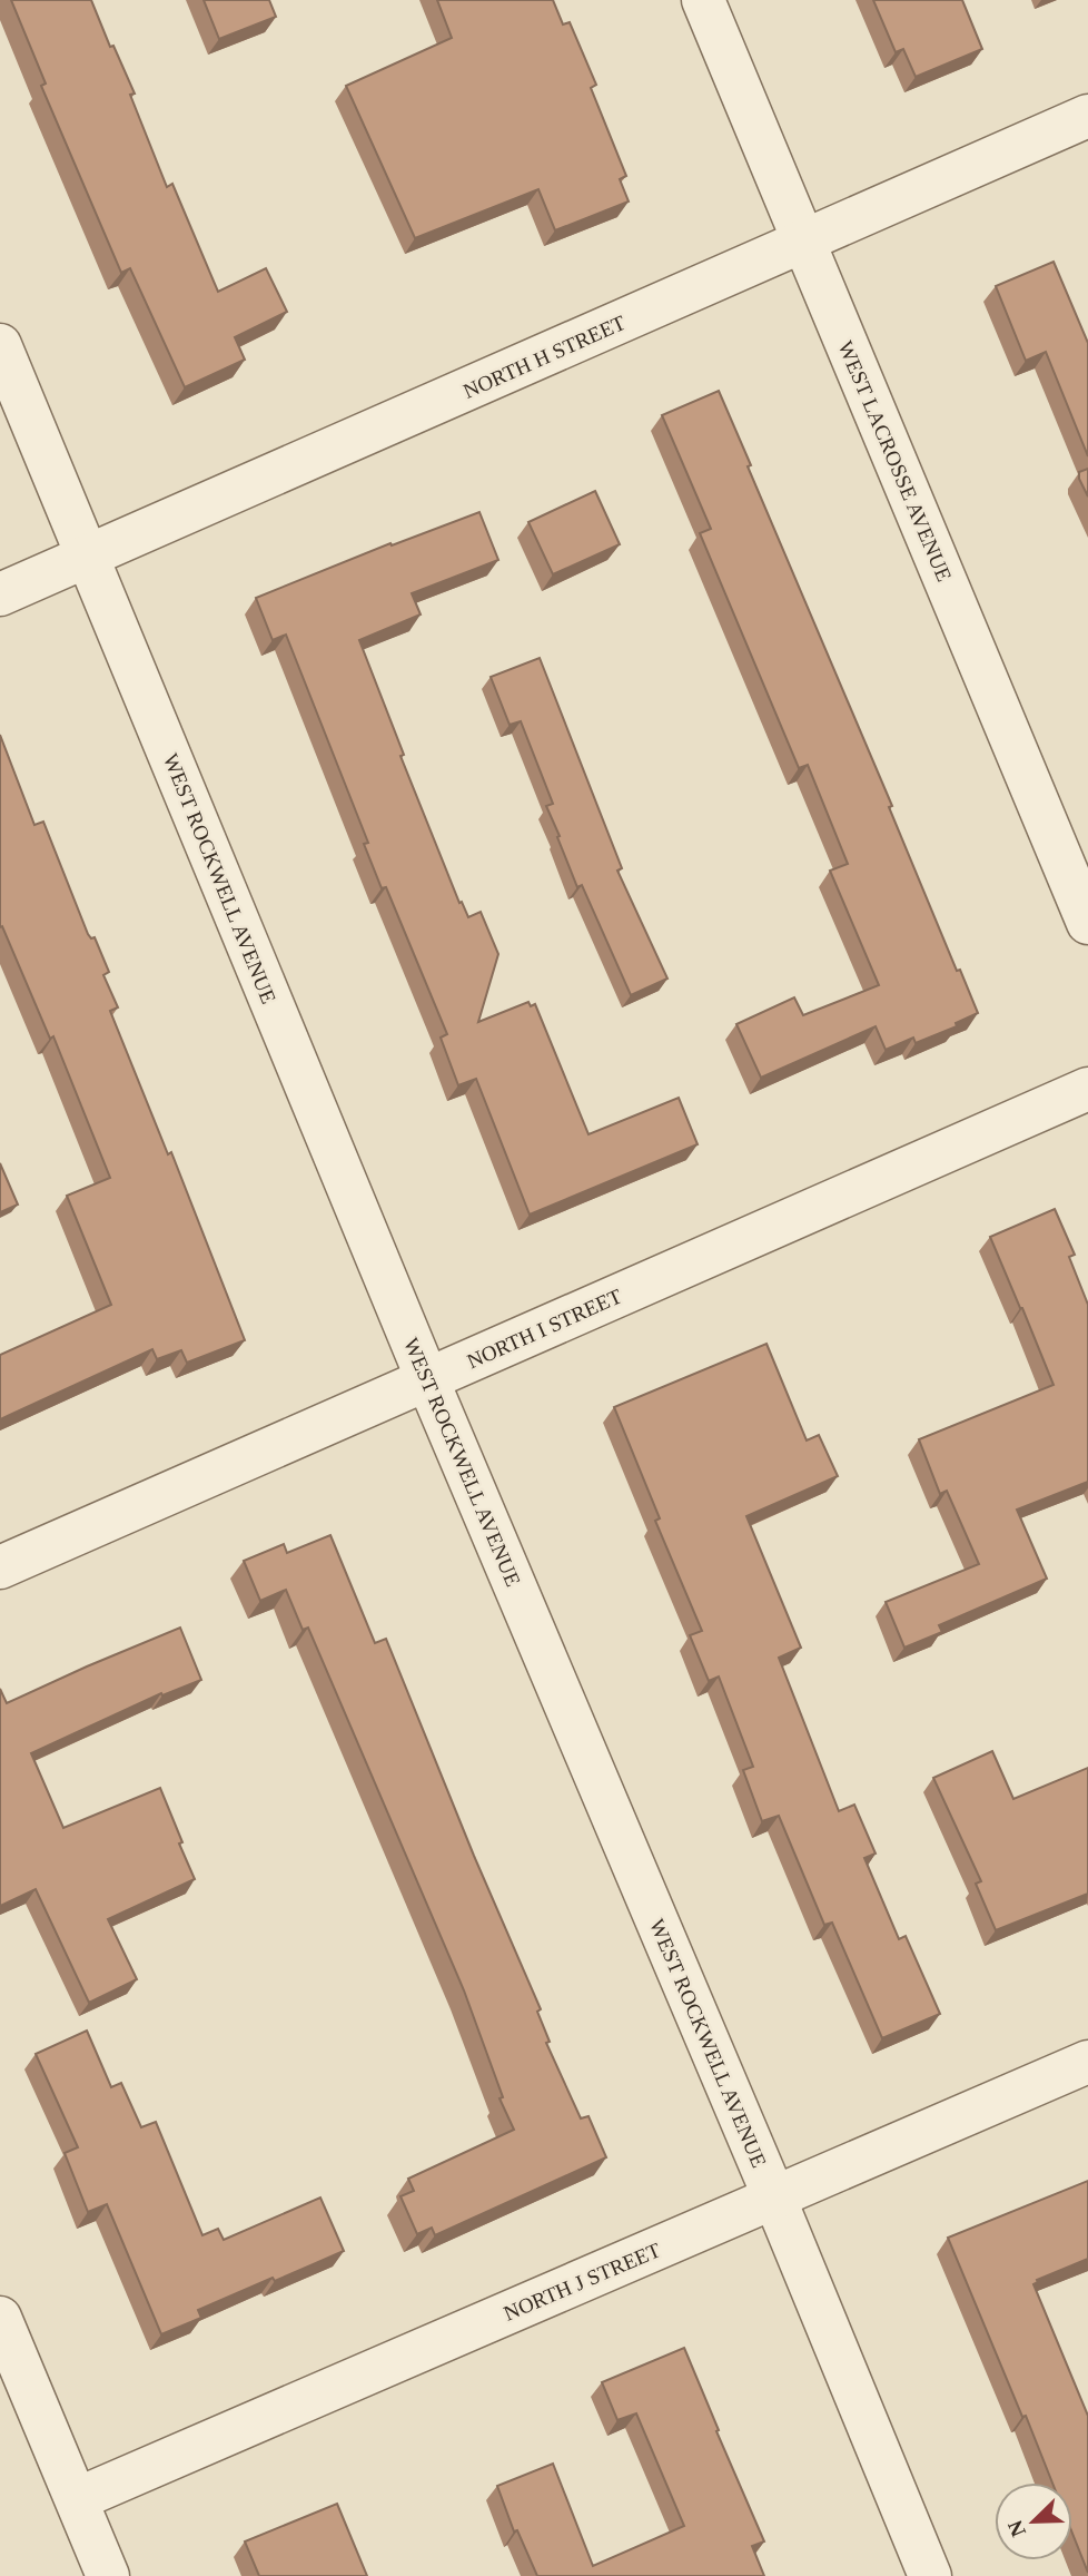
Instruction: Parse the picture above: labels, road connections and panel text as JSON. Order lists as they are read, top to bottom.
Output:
{
  "streets": {
    "street": [
      "NORTH H STREET",
      "WEST LACROSSE AVENUE",
      "WEST ROCKWELL AVENUE",
      "NORTH I STREET",
      "NORTH J STREET"
    ]
  },
  "crossings": [
    ["NORTH H STREET", "WEST LACROSSE AVENUE"],
    ["NORTH H STREET", "WEST ROCKWELL AVENUE"],
    ["WEST ROCKWELL AVENUE", "NORTH I STREET"],
    ["WEST ROCKWELL AVENUE", "NORTH J STREET"]
  ],
  "north": "bottom left"
}
